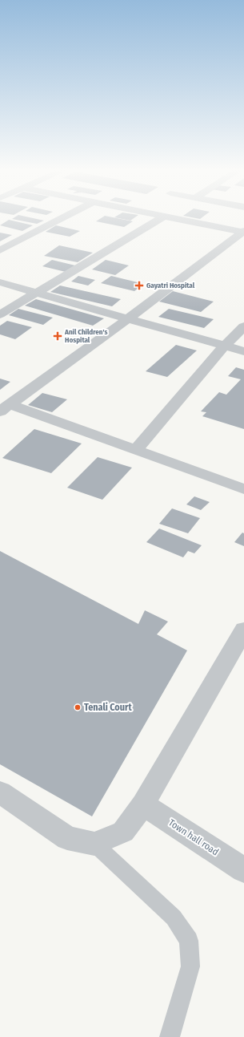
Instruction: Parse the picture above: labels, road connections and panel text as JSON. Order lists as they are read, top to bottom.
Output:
{
  "streets": {
    "street": ["Town hall road"]
  },
  "places": {
    "health": ["Gayatri Hospital", "Anil Children's Hospital"],
    "other": ["Tenali Court"]
  }
}
